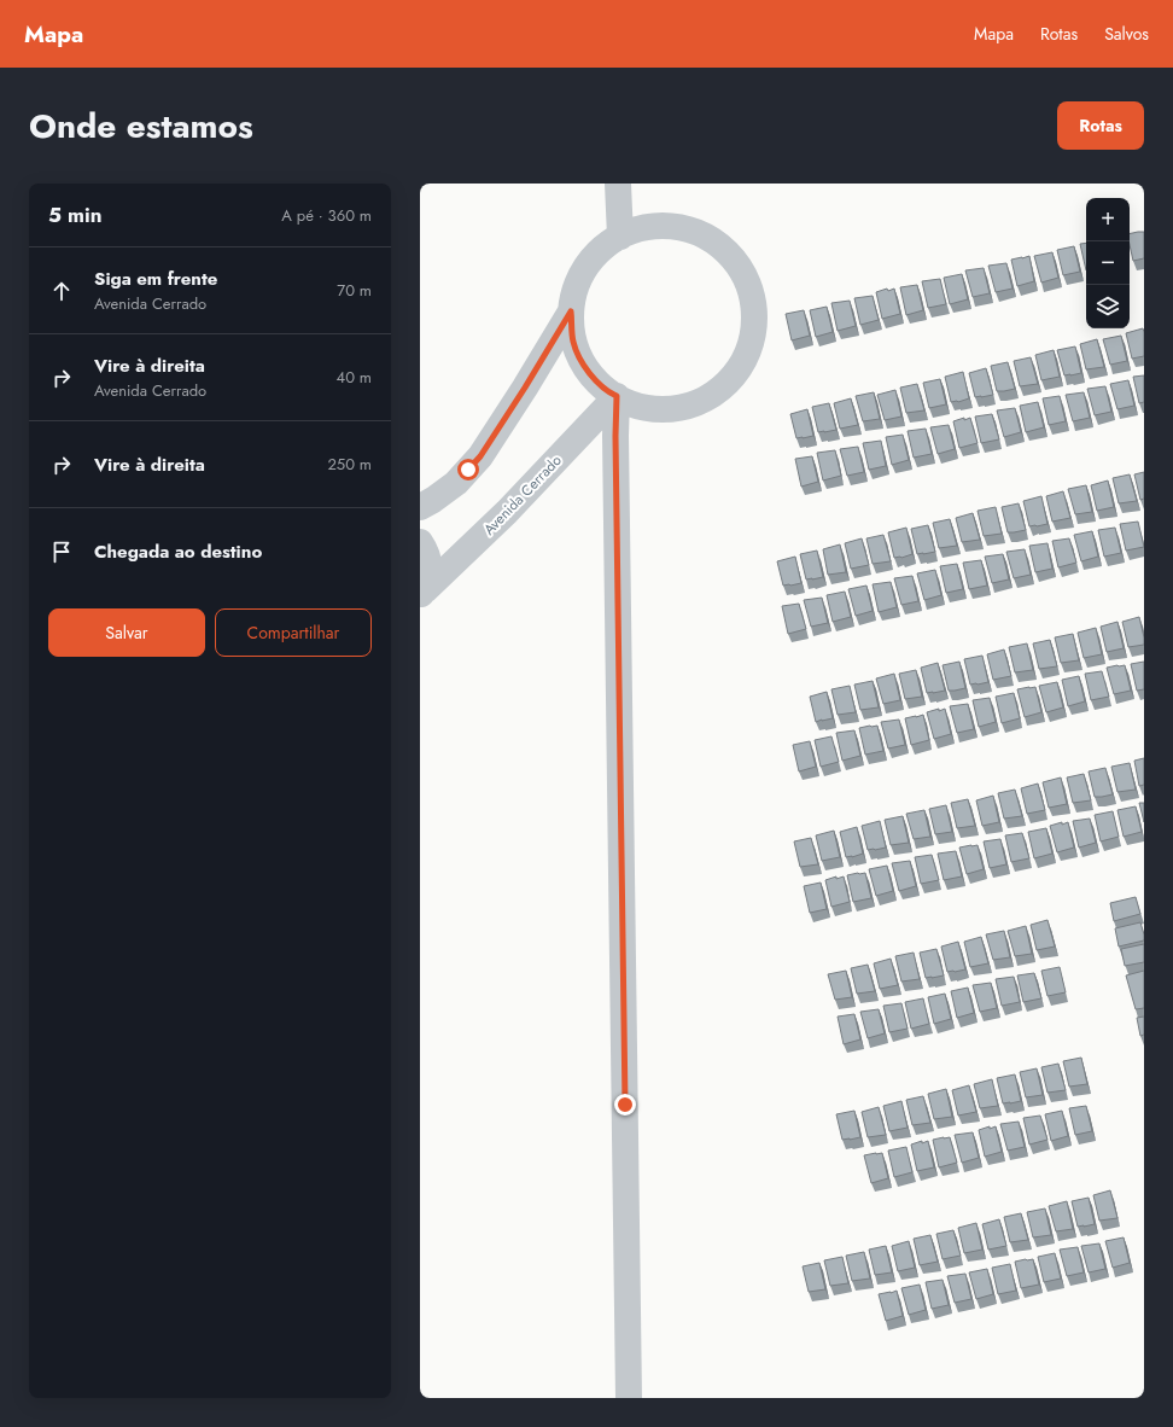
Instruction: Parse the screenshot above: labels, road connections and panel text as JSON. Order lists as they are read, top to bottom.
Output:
{
  "streets": {
    "street": ["Avenida Cerrado"]
  },
  "page": {
    "header": "Mapa",
    "nav": ["Mapa", "Rotas", "Salvos"],
    "title": "Onde estamos",
    "buttons": [
      "Rotas",
      ["Salvar", "Compartilhar"]
    ],
    "heading": ["5 min", "A pé · 360 m"],
    "map_buttons": ["+", "−"],
    "list": [
      ["Siga em frente", "Avenida Cerrado", "70 m"],
      ["Vire à direita", "Avenida Cerrado", "40 m"],
      ["Vire à direita", "250 m"],
      "Chegada ao destino"
    ]
  }
}
